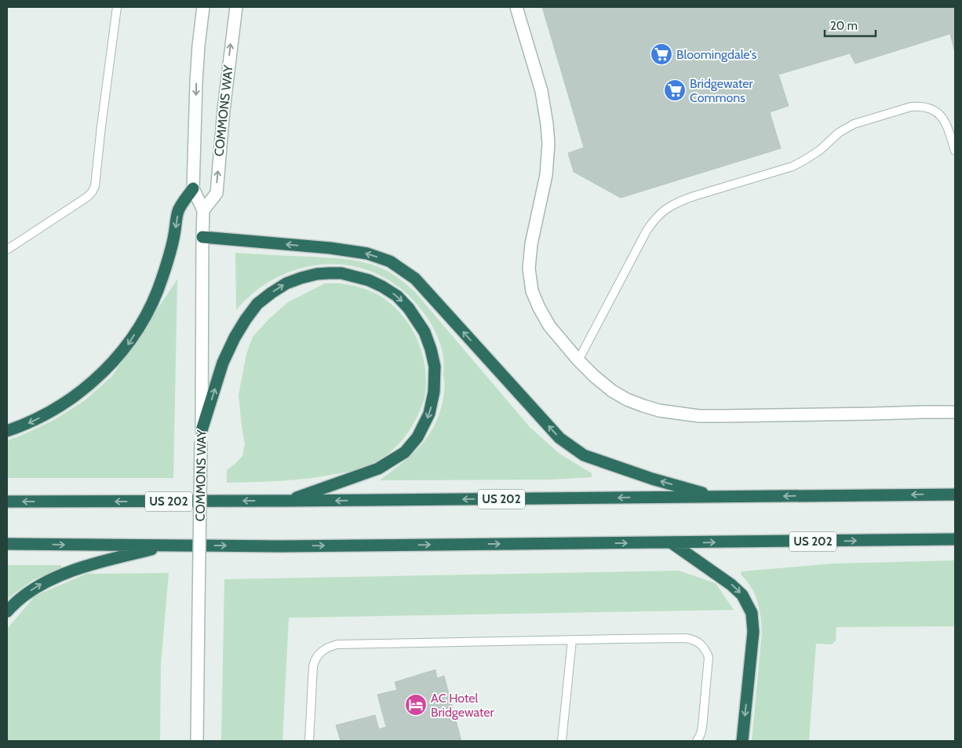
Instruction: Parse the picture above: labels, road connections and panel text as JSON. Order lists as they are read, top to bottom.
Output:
{
  "streets": {
    "highway": ["US 202"],
    "street": ["COMMONS WAY"]
  },
  "places": {
    "supermarket": ["Bloomingdale's", "Bridgewater Commons"],
    "hotel": ["AC Hotel Bridgewater"]
  },
  "scale_bar": "20 m"
}
